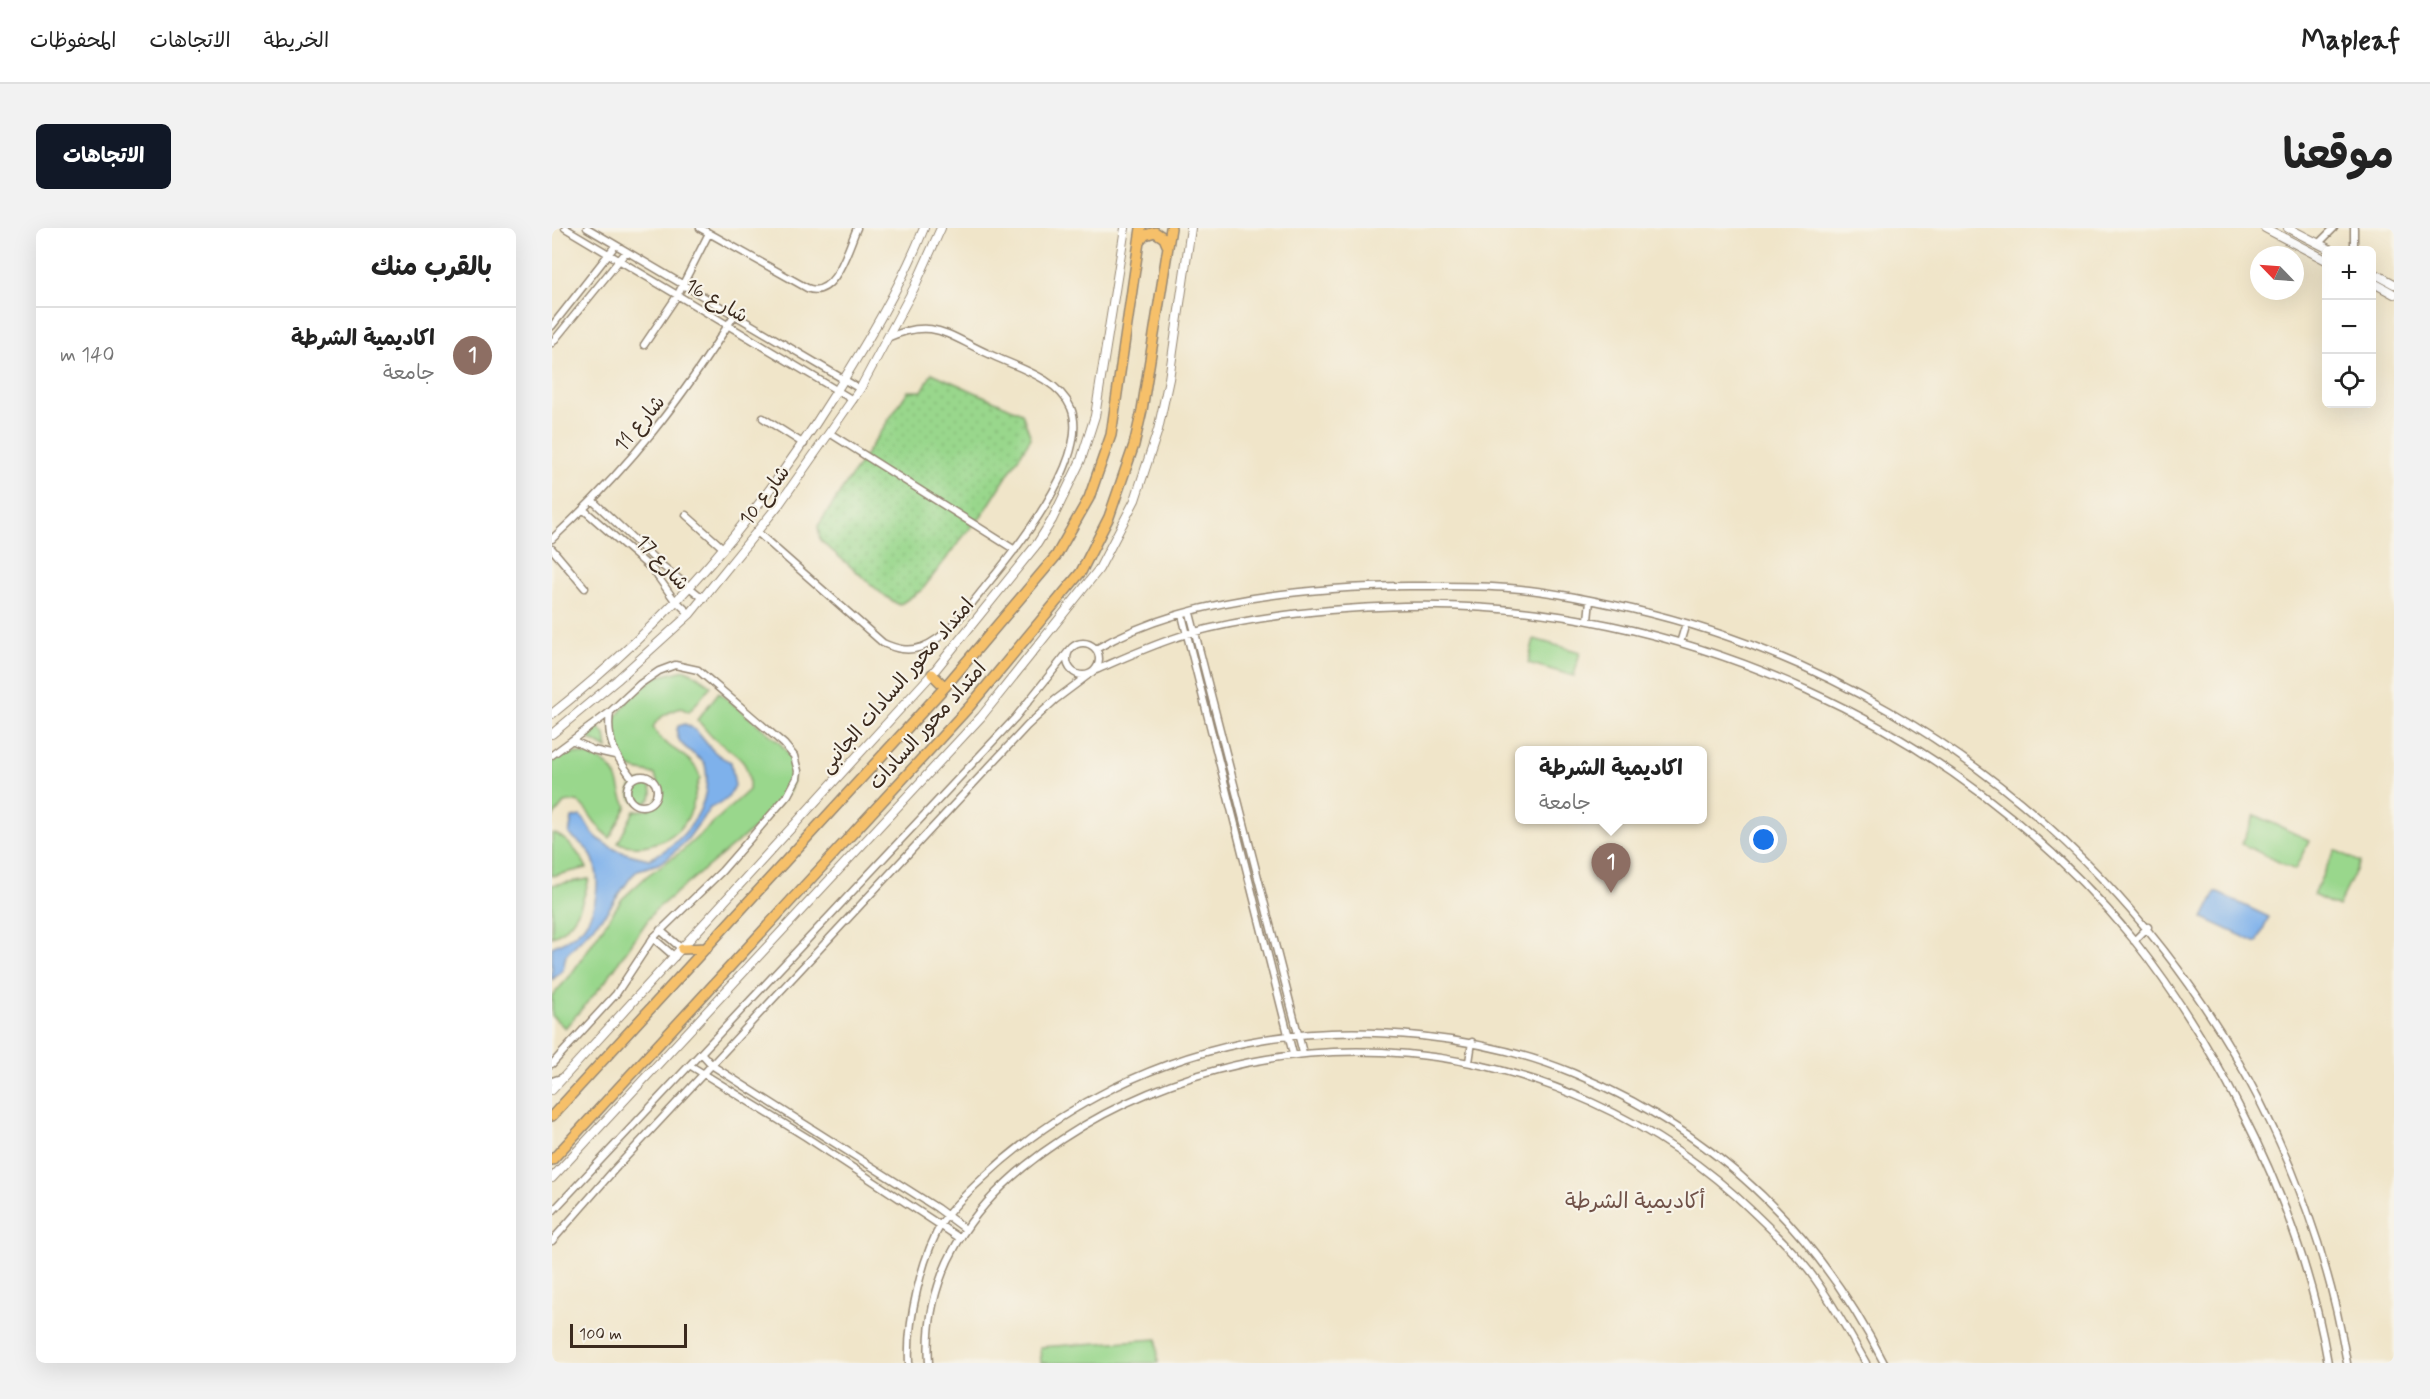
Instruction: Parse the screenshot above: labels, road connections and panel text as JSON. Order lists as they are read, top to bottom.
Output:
{
  "streets": {
    "main road": ["امتداد محور السادات"],
    "street": [
      "شارع 16",
      "شارع 11",
      "شارع 10",
      "شارع 17",
      "امتداد محور السادات الجانبى"
    ]
  },
  "crossings": [
    ["شارع 16", "شارع 11"],
    ["شارع 16", "شارع 10"],
    ["شارع 11", "شارع 17"],
    ["شارع 10", "شارع 17"]
  ],
  "districts": ["أكاديمية الشرطة"],
  "scale_bar": "100 m",
  "north": "top left",
  "page": {
    "header": "Mapleaf",
    "nav": ["الخريطة", "الاتجاهات", "المحفوظات"],
    "title": "موقعنا",
    "buttons": "الاتجاهات",
    "heading": "بالقرب منك",
    "map_buttons": ["+", "−"],
    "list": [
      {
        "mark": "1",
        "name": "اكاديمية الشرطة",
        "note": "جامعة",
        "value": "140 m"
      }
    ],
    "popup": ["اكاديمية الشرطة", "جامعة"],
    "pins": "1",
    "scale": "100 m"
  }
}
